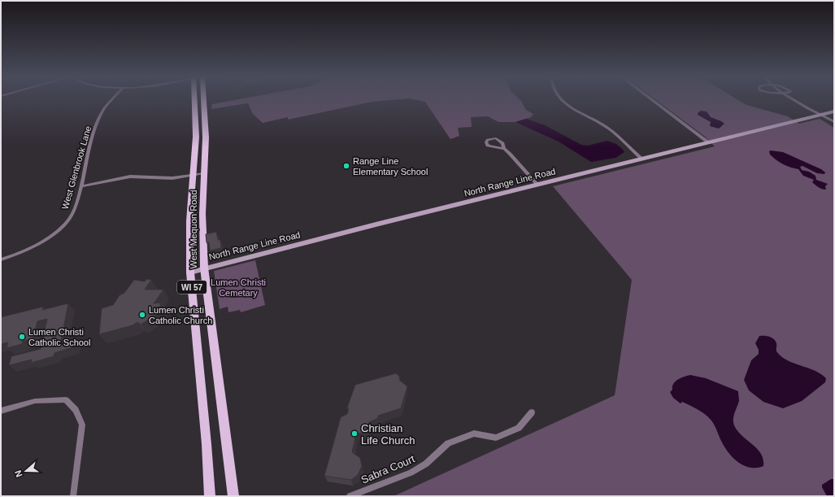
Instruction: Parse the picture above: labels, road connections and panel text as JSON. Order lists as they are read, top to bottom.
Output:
{
  "streets": {
    "main road": ["West Mequon Road", "WI 57"],
    "street": ["West Glenbrook Lane", "North Range Line Road", "Sabra Court"]
  },
  "crossings": [
    ["North Range Line Road", "West Mequon Road"]
  ],
  "parks": ["Lumen Christi Cemetary"],
  "places": [
    "Range Line Elementary School",
    "Lumen Christi Catholic Church",
    "Lumen Christi Catholic School",
    "Christian Life Church"
  ],
  "north": "left"
}
